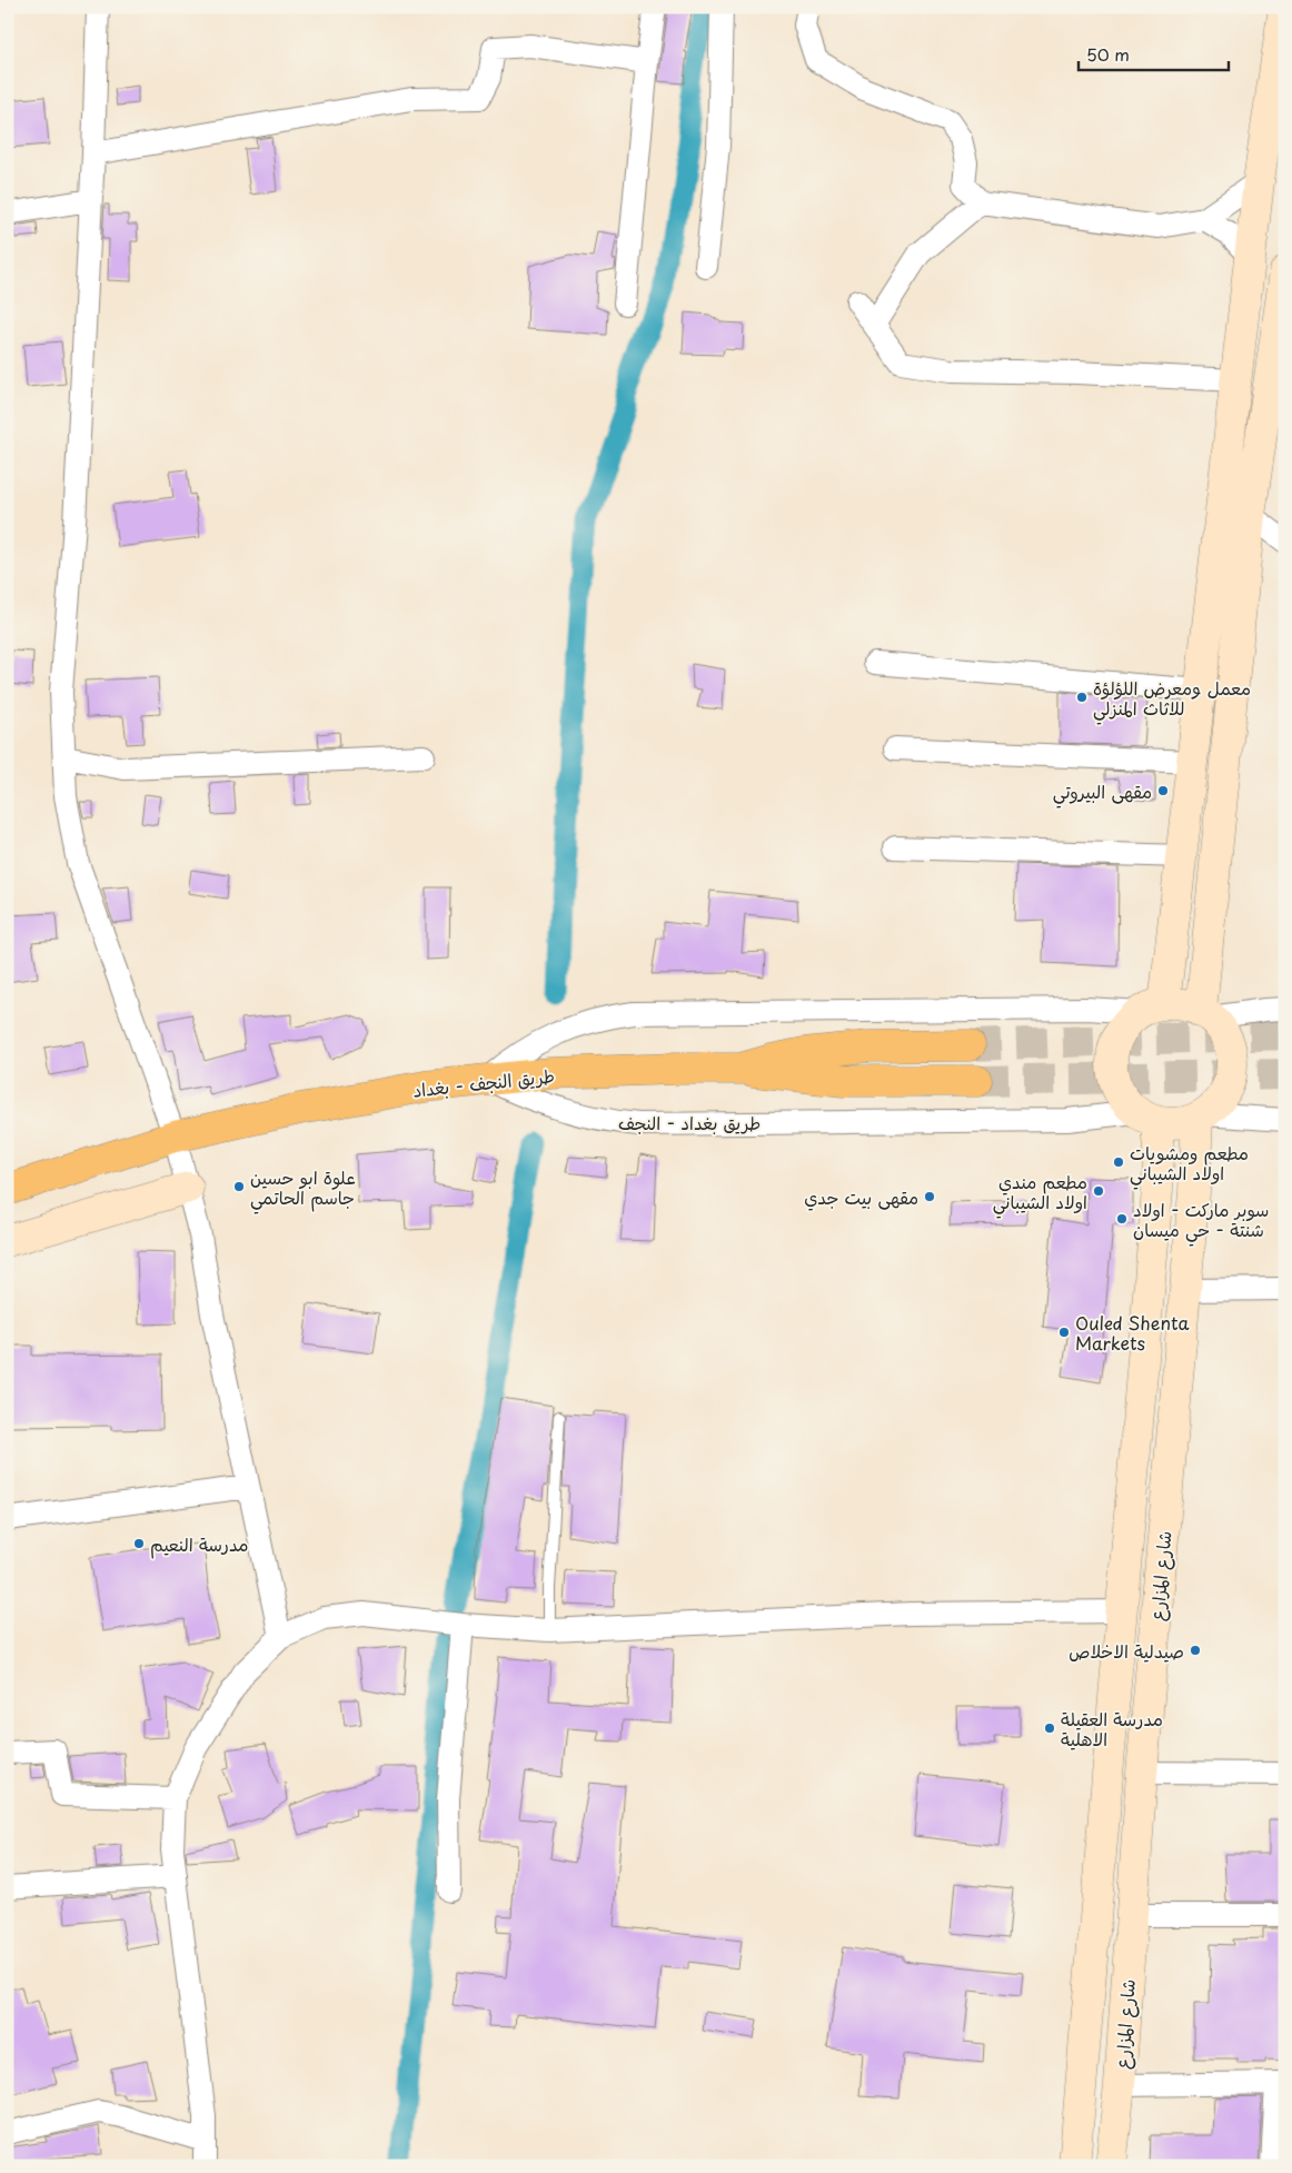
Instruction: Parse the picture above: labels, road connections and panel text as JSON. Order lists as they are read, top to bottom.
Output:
{
  "streets": {
    "main road": ["طريق النجف - بغداد"],
    "street": ["طريق بغداد - النجف", "شارع المزارع"]
  },
  "crossings": [
    ["طريق النجف - بغداد", "طريق بغداد - النجف"],
    ["طريق بغداد - النجف", "شارع المزارع"]
  ],
  "places": [
    "معمل ومعرض اللؤلؤة للاثاث المنزلي",
    "مقهى البيروتي",
    "مطعم ومشويات اولاد الشيباني",
    "علوة ابو حسين جاسم الحاتمي",
    "مطعم مندي اولاد الشيباني",
    "مقهى بيت جدي",
    "سوبر ماركت - اولاد شنتة - حي ميسان",
    "Ouled Shenta Markets",
    "مدرسة النعيم",
    "صيدلية الاخلاص",
    "مدرسة العقيلة الاهلية"
  ],
  "scale_bar": "50 m"
}
